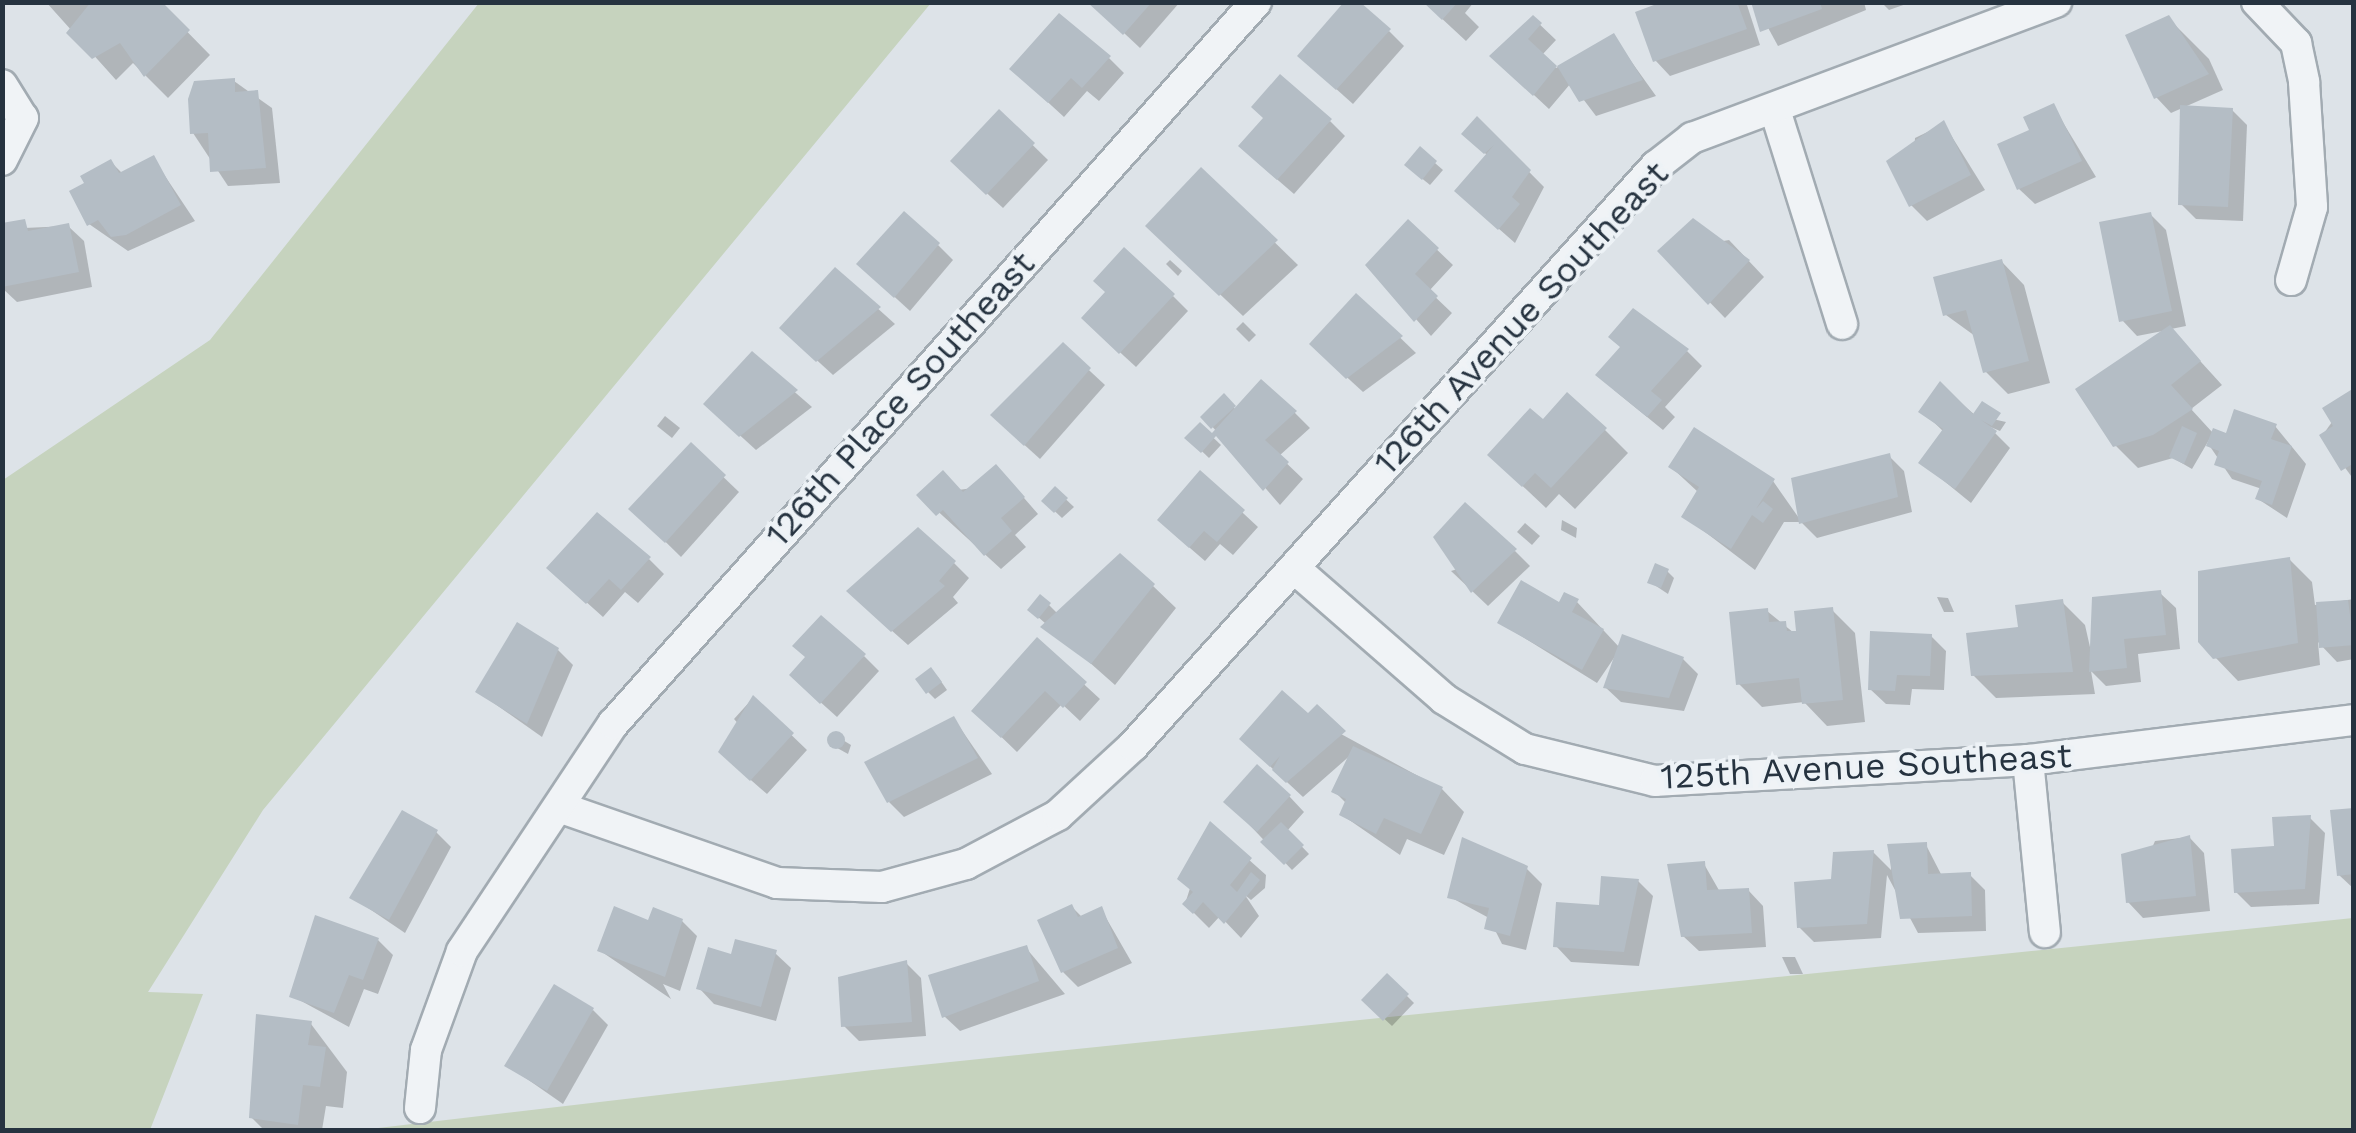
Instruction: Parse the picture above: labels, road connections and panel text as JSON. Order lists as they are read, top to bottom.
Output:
{
  "streets": {
    "street": ["126th Avenue Southeast", "126th Place Southeast", "125th Avenue Southeast"]
  },
  "crossings": [
    ["126th Avenue Southeast", "125th Avenue Southeast"]
  ]
}
